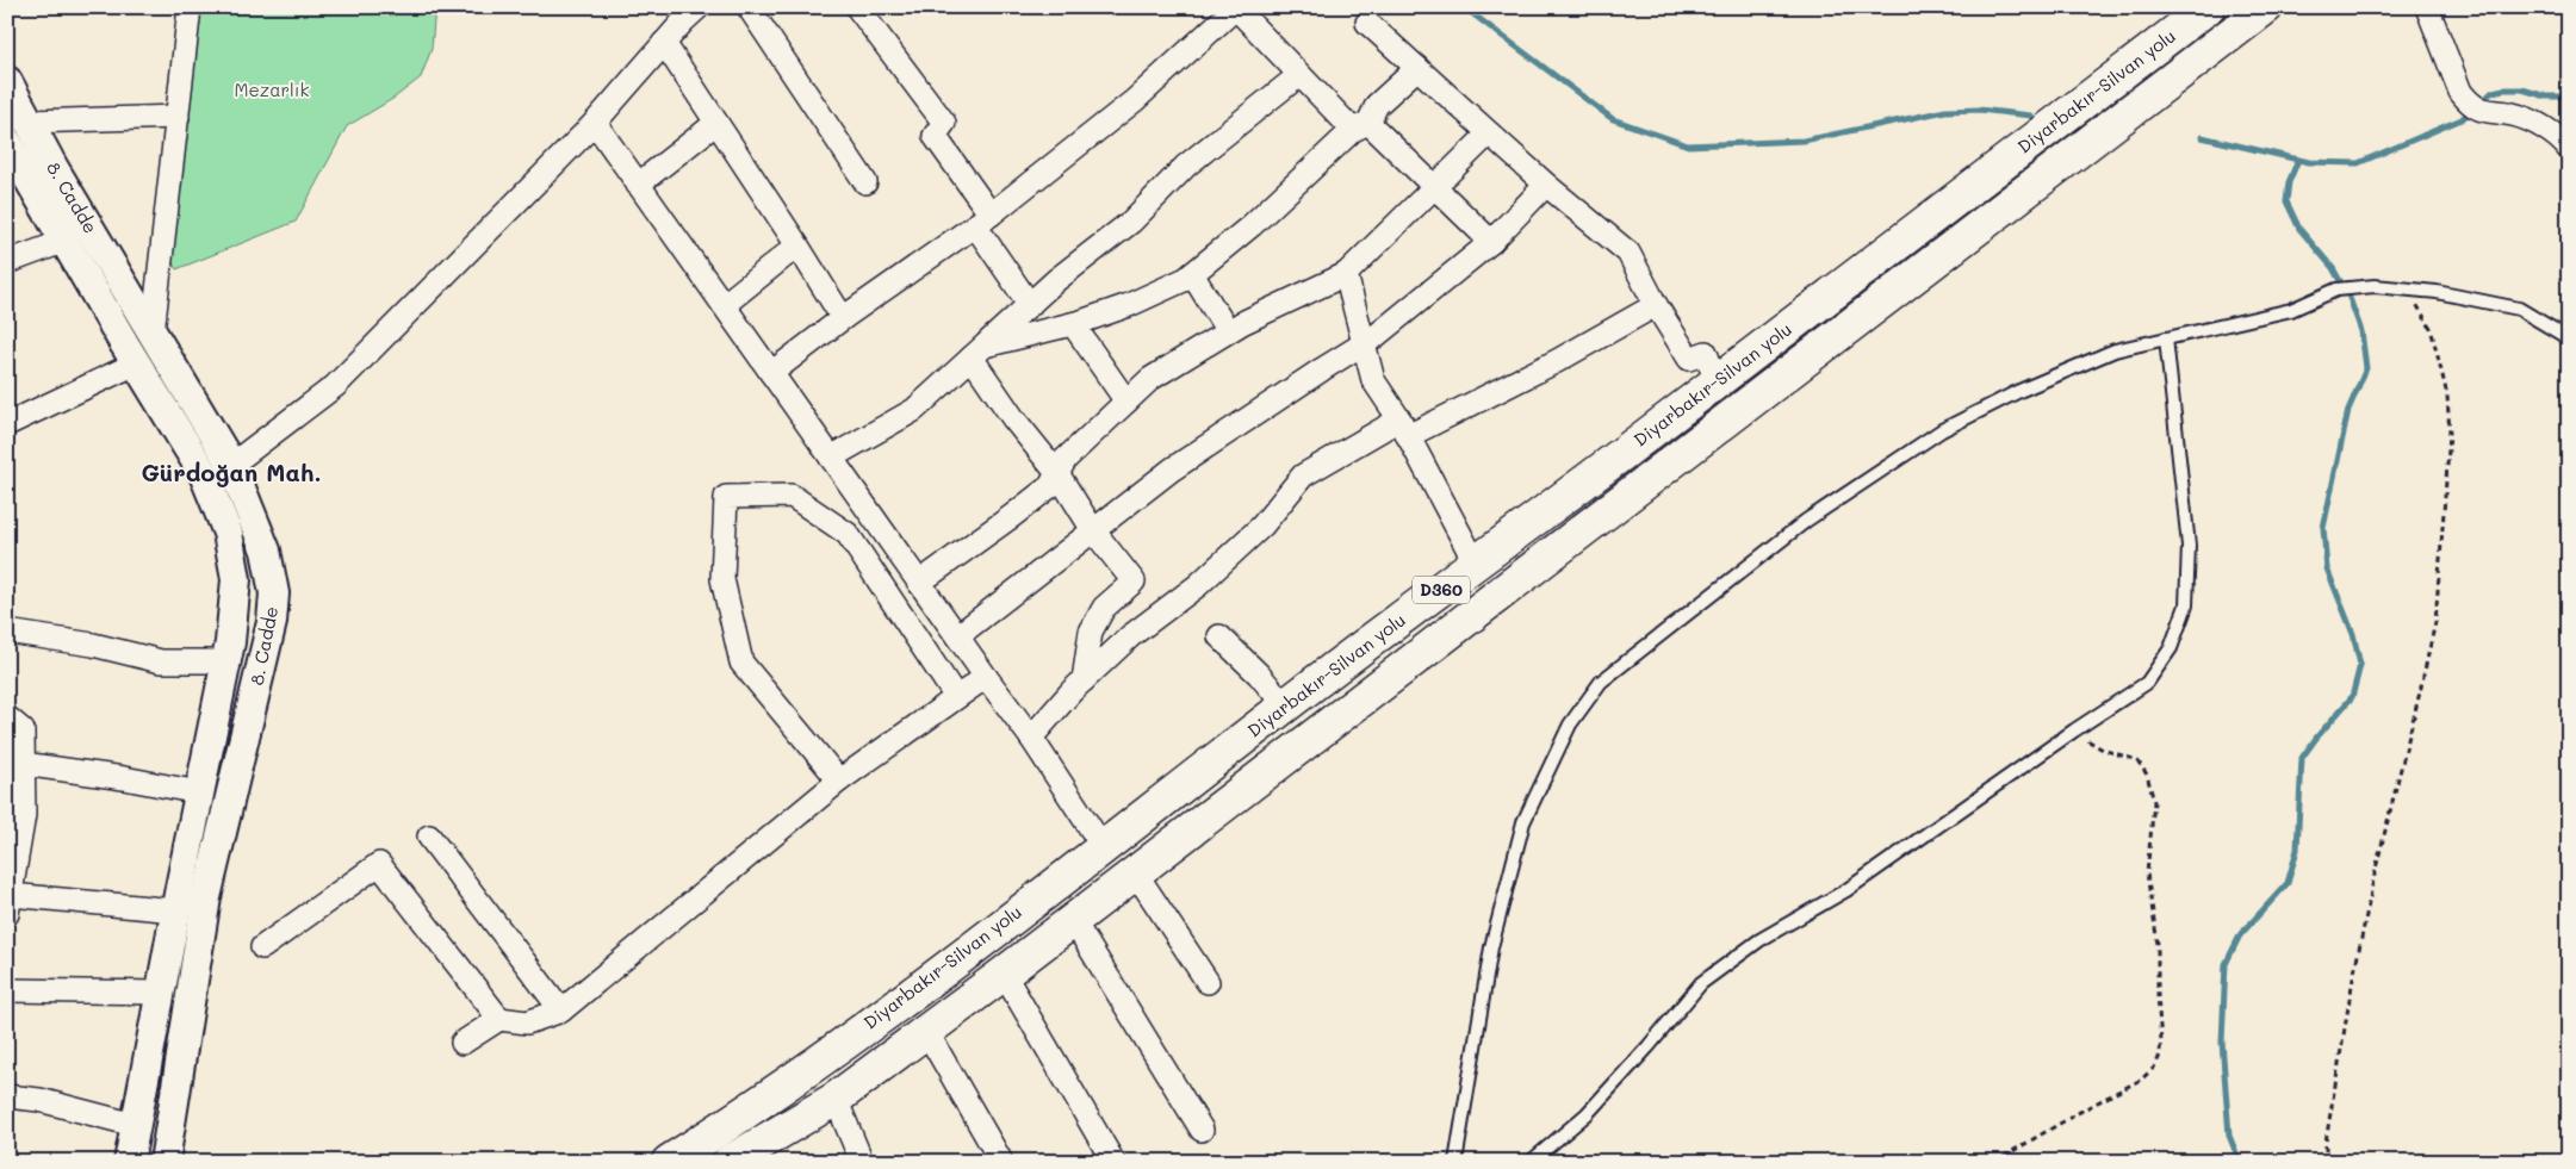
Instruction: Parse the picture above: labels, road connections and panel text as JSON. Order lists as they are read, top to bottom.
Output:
{
  "streets": {
    "highway": ["Diyarbakır-Silvan yolu", "D360"],
    "street": ["8. Cadde"]
  },
  "districts": ["Gürdoğan Mah."],
  "parks": ["Mezarlık"]
}
